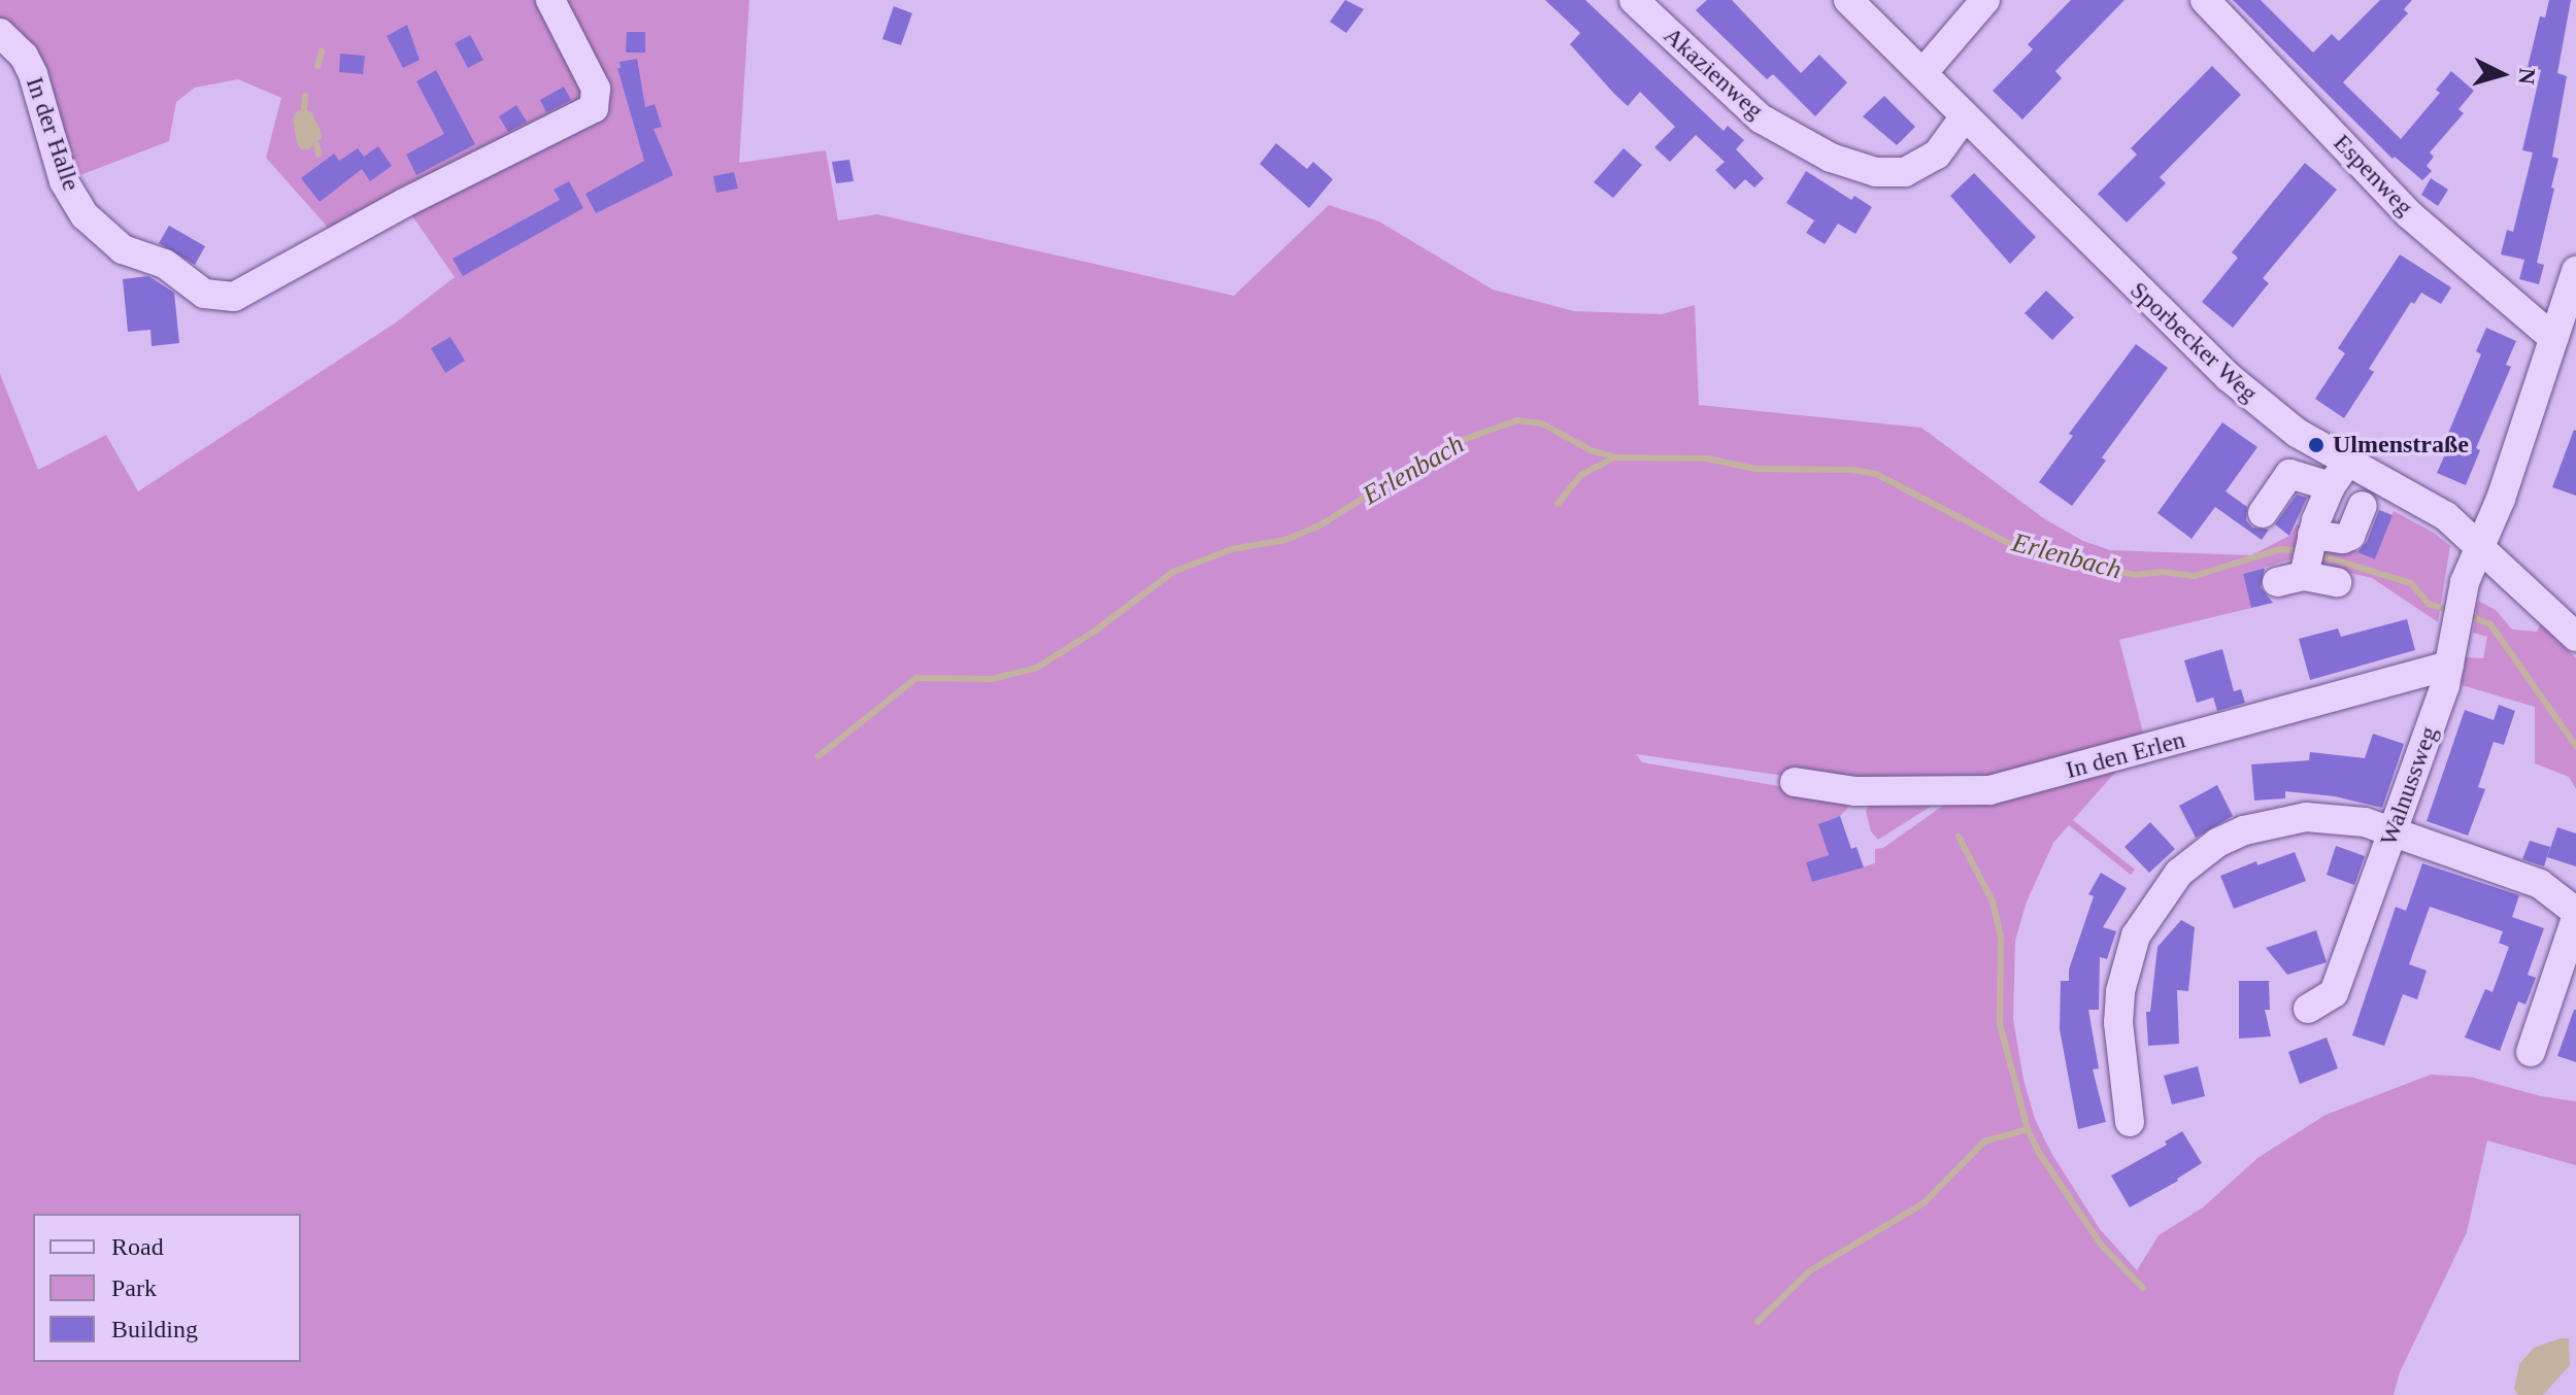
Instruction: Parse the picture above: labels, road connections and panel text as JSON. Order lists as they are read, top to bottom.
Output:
{
  "streets": {
    "street": [
      "Akazienweg",
      "In der Halle",
      "Espenweg",
      "Sporbecker Weg",
      "In den Erlen",
      "Walnussweg"
    ]
  },
  "crossings": [
    ["Akazienweg", "Sporbecker Weg"],
    ["Sporbecker Weg", "Walnussweg"],
    ["In den Erlen", "Walnussweg"]
  ],
  "water": ["Erlenbach"],
  "places": ["Ulmenstraße"],
  "legend": ["Road", "Park", "Building"],
  "north": "right"
}
